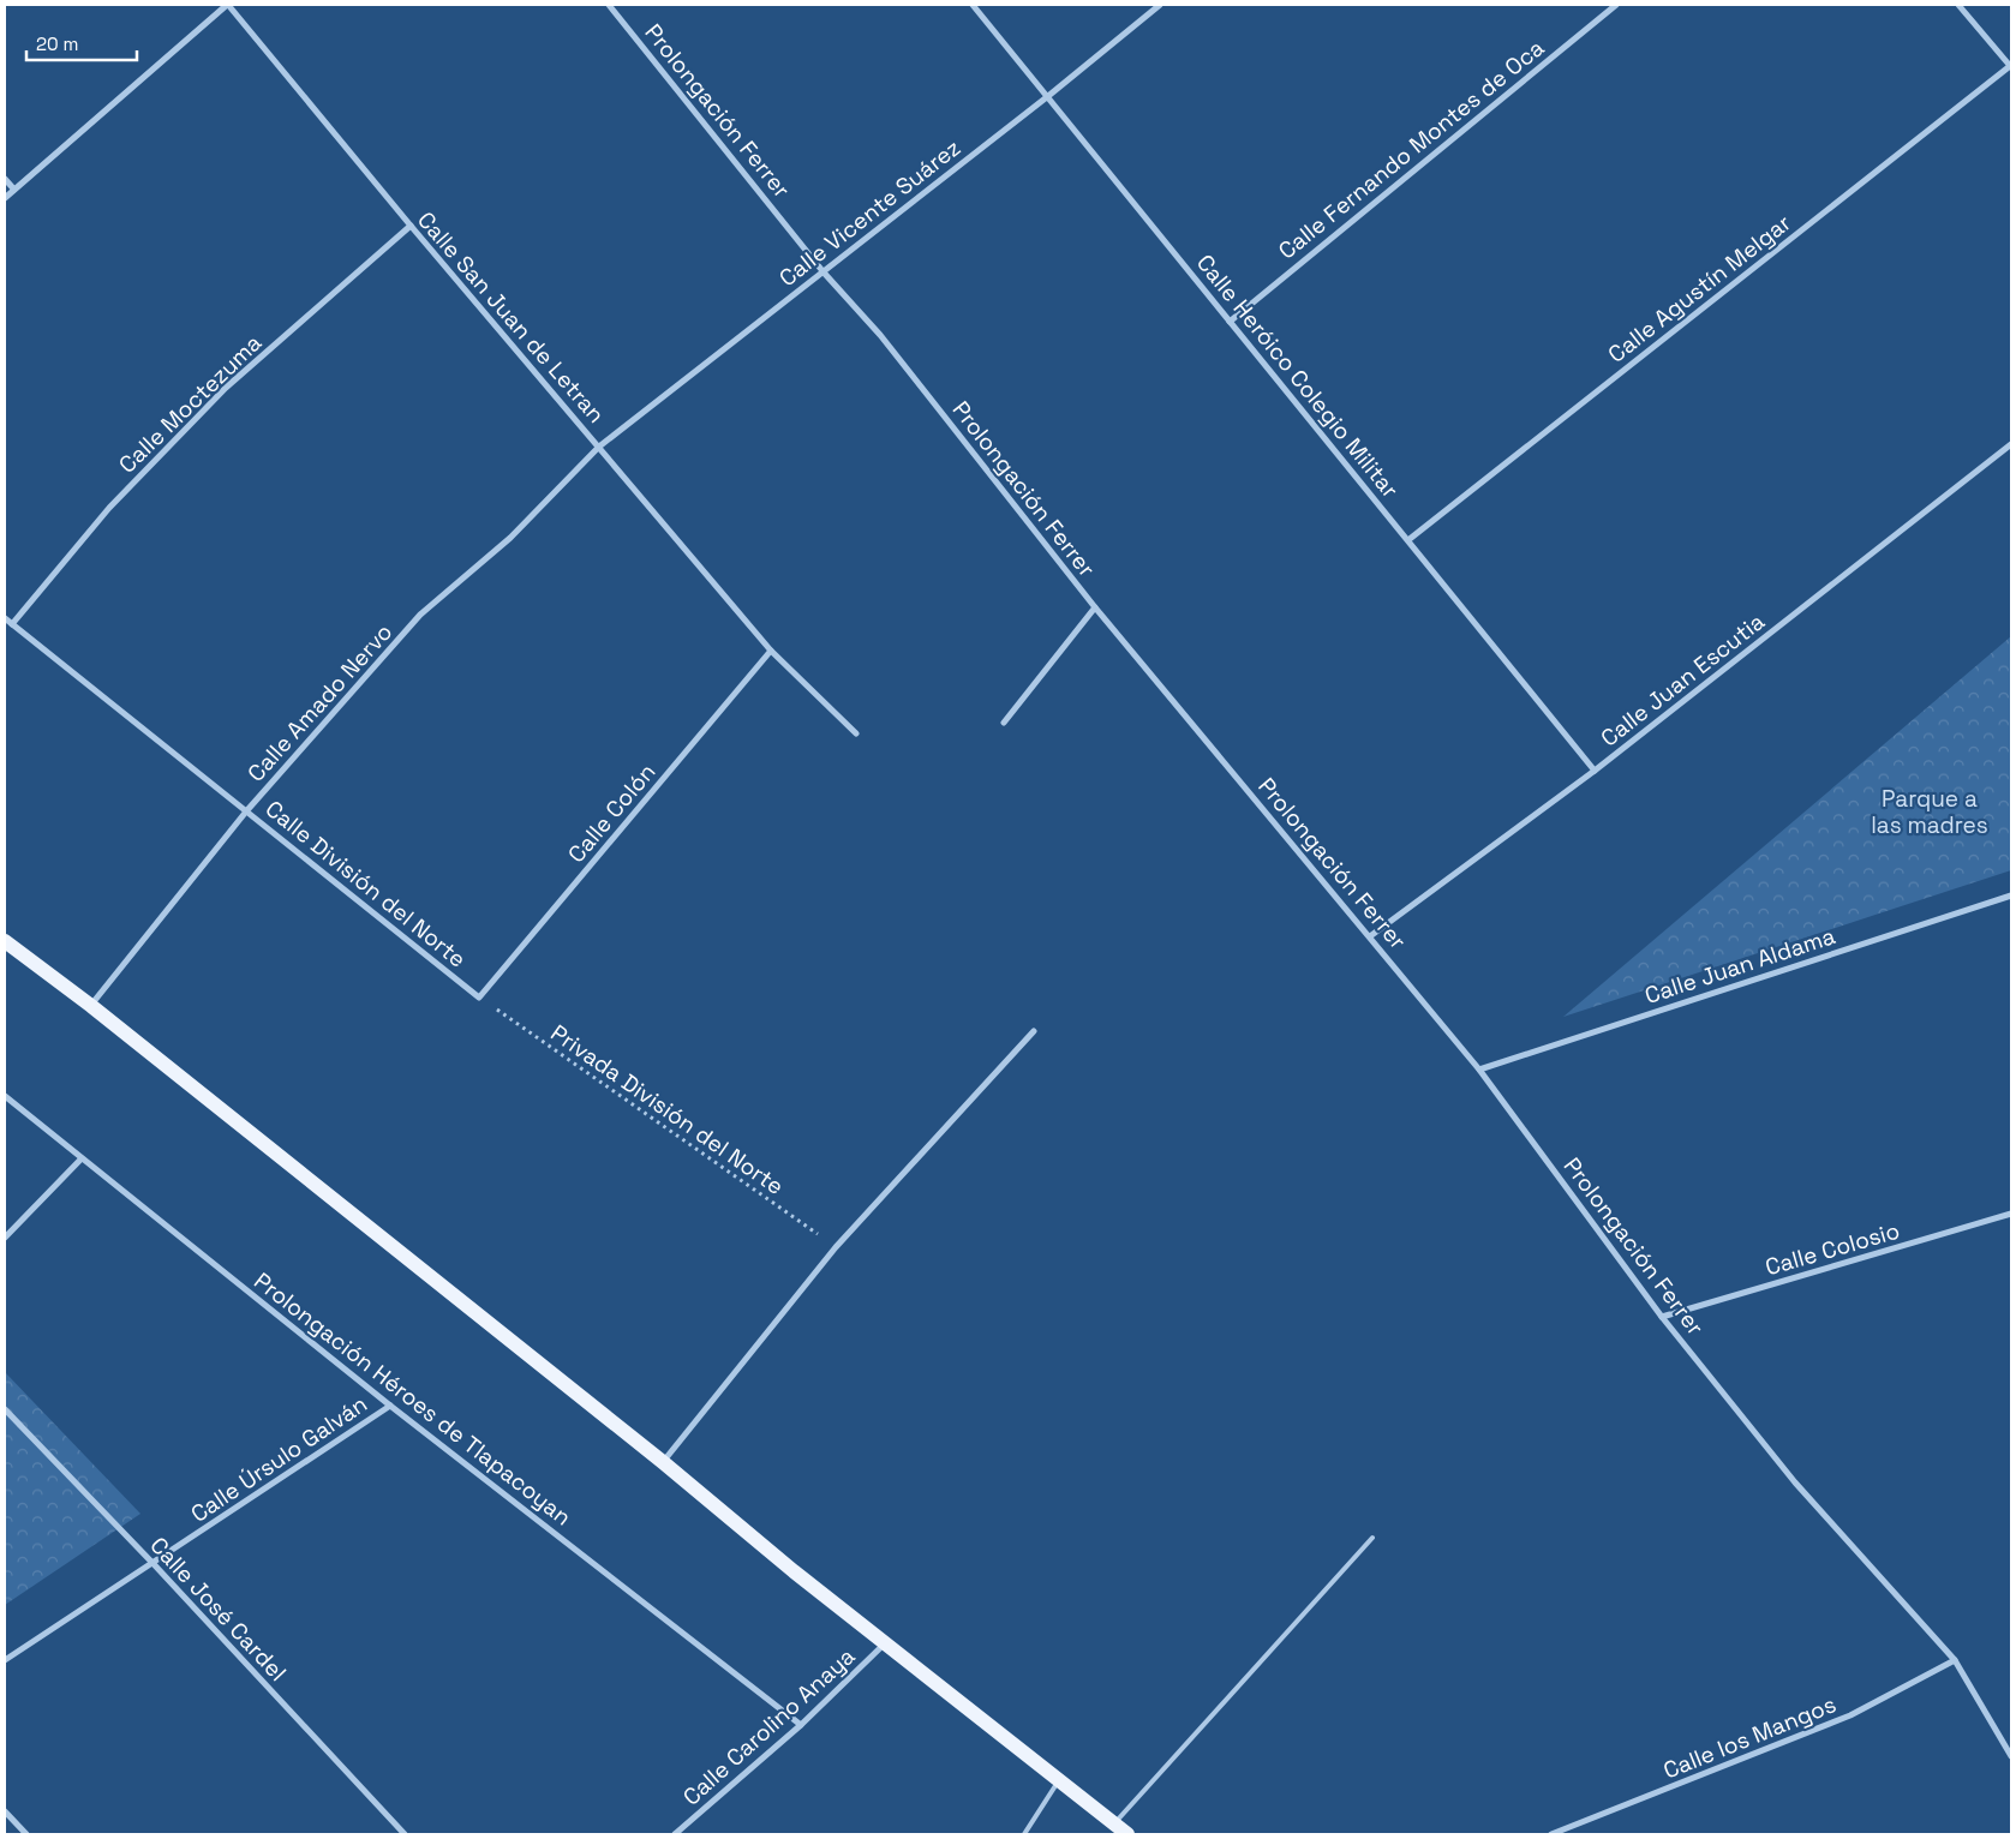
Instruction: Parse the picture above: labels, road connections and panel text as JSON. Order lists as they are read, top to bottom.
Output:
{
  "streets": {
    "street": [
      "Prolongación Ferrer",
      "Calle Fernando Montes de Oca",
      "Calle Vicente Suárez",
      "Calle Agustín Melgar",
      "Calle San Juan de Letran",
      "Calle Heróico Colegio Militar",
      "Calle Moctezuma",
      "Calle Juan Escutia",
      "Calle Amado Nervo",
      "Calle Colón",
      "Calle División del Norte",
      "Calle Juan Aldama",
      "Calle Colosio",
      "Prolongación Héroes de Tlapacoyan",
      "Calle Úrsulo Galván",
      "Calle José Cardel",
      "Calle Carolino Anaya",
      "Calle los Mangos"
    ],
    "path": ["Privada División del Norte"]
  },
  "crossings": [
    ["Prolongación Ferrer", "Calle Vicente Suárez"],
    ["Prolongación Ferrer", "Calle Juan Escutia"],
    ["Prolongación Ferrer", "Calle Juan Aldama"],
    ["Prolongación Ferrer", "Calle Colosio"],
    ["Prolongación Ferrer", "Calle los Mangos"],
    ["Calle Fernando Montes de Oca", "Calle Heróico Colegio Militar"],
    ["Calle Vicente Suárez", "Calle San Juan de Letran"],
    ["Calle Vicente Suárez", "Calle Heróico Colegio Militar"],
    ["Calle Vicente Suárez", "Calle Amado Nervo"],
    ["Calle Agustín Melgar", "Calle Heróico Colegio Militar"],
    ["Calle San Juan de Letran", "Calle Moctezuma"],
    ["Calle San Juan de Letran", "Calle Amado Nervo"],
    ["Calle San Juan de Letran", "Calle Colón"],
    ["Calle Heróico Colegio Militar", "Calle Juan Escutia"],
    ["Calle Moctezuma", "Calle División del Norte"],
    ["Calle Amado Nervo", "Calle División del Norte"],
    ["Calle Colón", "Calle División del Norte"],
    ["Calle Colón", "Privada División del Norte"],
    ["Calle División del Norte", "Privada División del Norte"],
    ["Prolongación Héroes de Tlapacoyan", "Calle Úrsulo Galván"],
    ["Prolongación Héroes de Tlapacoyan", "Calle Carolino Anaya"],
    ["Calle Úrsulo Galván", "Calle José Cardel"]
  ],
  "parks": ["Parque a las madres"],
  "scale_bar": "20 m"
}
